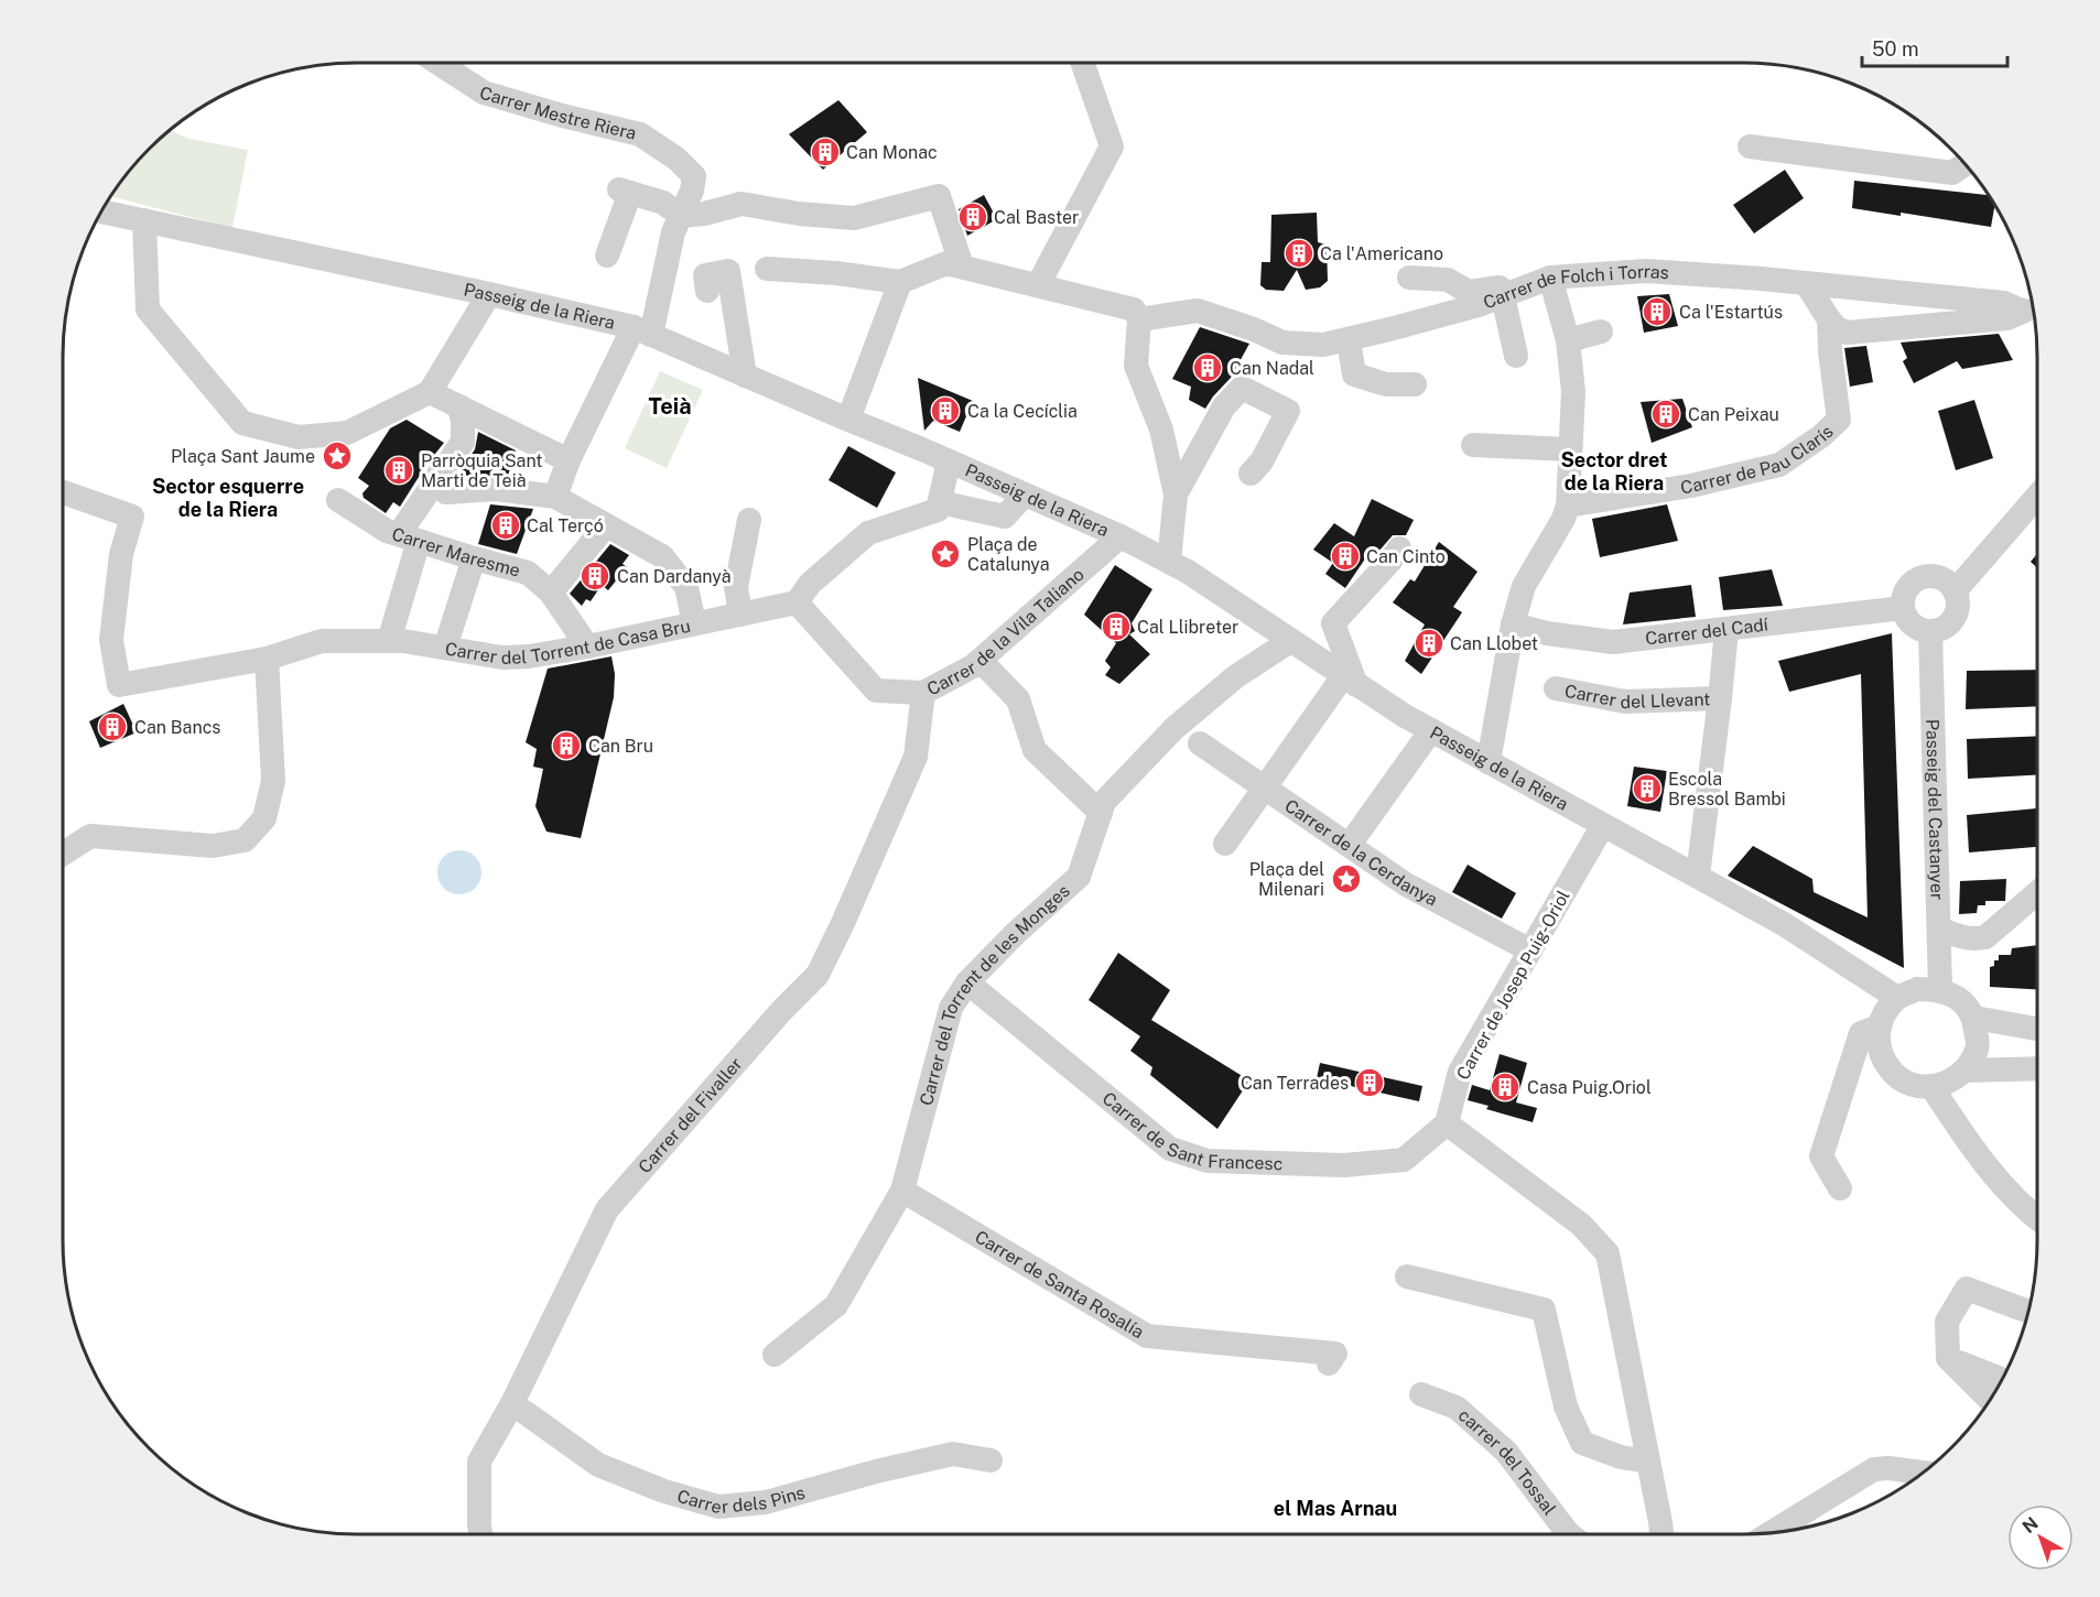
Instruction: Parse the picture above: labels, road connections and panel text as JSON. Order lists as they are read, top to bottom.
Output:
{
  "streets": {
    "street": [
      "Carrer Mestre Riera",
      "Carrer de Folch i Torras",
      "Passeig de la Riera",
      "Carrer de Pau Clarís",
      "Carrer Maresme",
      "Carrer de la Vila Taliano",
      "Carrer del Cadí",
      "Carrer del Torrent de Casa Bru",
      "Carrer del Llevant",
      "Passeig del Castanyer",
      "Carrer de la Cerdanya",
      "Carrer de Josep Puig-Oriol",
      "Carrer del Torrent de les Monges",
      "Carrer del Fivaller",
      "Carrer de Sant Francesc",
      "Carrer de Santa Rosalía",
      "carrer del Tossal",
      "Carrer dels Pins"
    ]
  },
  "crossings": [
    ["Passeig de la Riera", "Carrer de la Vila Taliano"],
    ["Passeig de la Riera", "Passeig del Castanyer"],
    ["Passeig de la Riera", "Carrer de Josep Puig-Oriol"],
    ["Passeig de la Riera", "Carrer del Torrent de les Monges"],
    ["Carrer Maresme", "Carrer del Torrent de Casa Bru"],
    ["Carrer de la Vila Taliano", "Carrer del Torrent de Casa Bru"],
    ["Carrer de la Vila Taliano", "Carrer del Fivaller"],
    ["Carrer del Cadí", "Passeig del Castanyer"],
    ["Carrer de la Cerdanya", "Carrer de Josep Puig-Oriol"],
    ["Carrer de Josep Puig-Oriol", "Carrer de Sant Francesc"],
    ["Carrer del Torrent de les Monges", "Carrer de Sant Francesc"],
    ["Carrer del Torrent de les Monges", "Carrer de Santa Rosalía"],
    ["Carrer del Fivaller", "Carrer dels Pins"]
  ],
  "districts": [
    "Teià",
    "Sector dret de la Riera",
    "Sector esquerre de la Riera",
    "el Mas Arnau"
  ],
  "places": {
    "building": [
      "Can Monac",
      "Cal Baster",
      "Ca l'Americano",
      "Ca l'Estartús",
      "Can Nadal",
      "Ca la Cecíclia",
      "Can Peixau",
      "Parròquia Sant Marti de Teià",
      "Cal Terçó",
      "Can Cinto",
      "Can Dardanyà",
      "Cal Llibreter",
      "Can Llobet",
      "Can Bancs",
      "Can Bru",
      "Escola Bressol Bambi",
      "Can Terrades",
      "Casa Puig.Oriol"
    ],
    "place": ["Plaça Sant Jaume", "Plaça de Catalunya", "Plaça del Milenari"]
  },
  "scale_bar": "50 m",
  "north": "top left"
}
